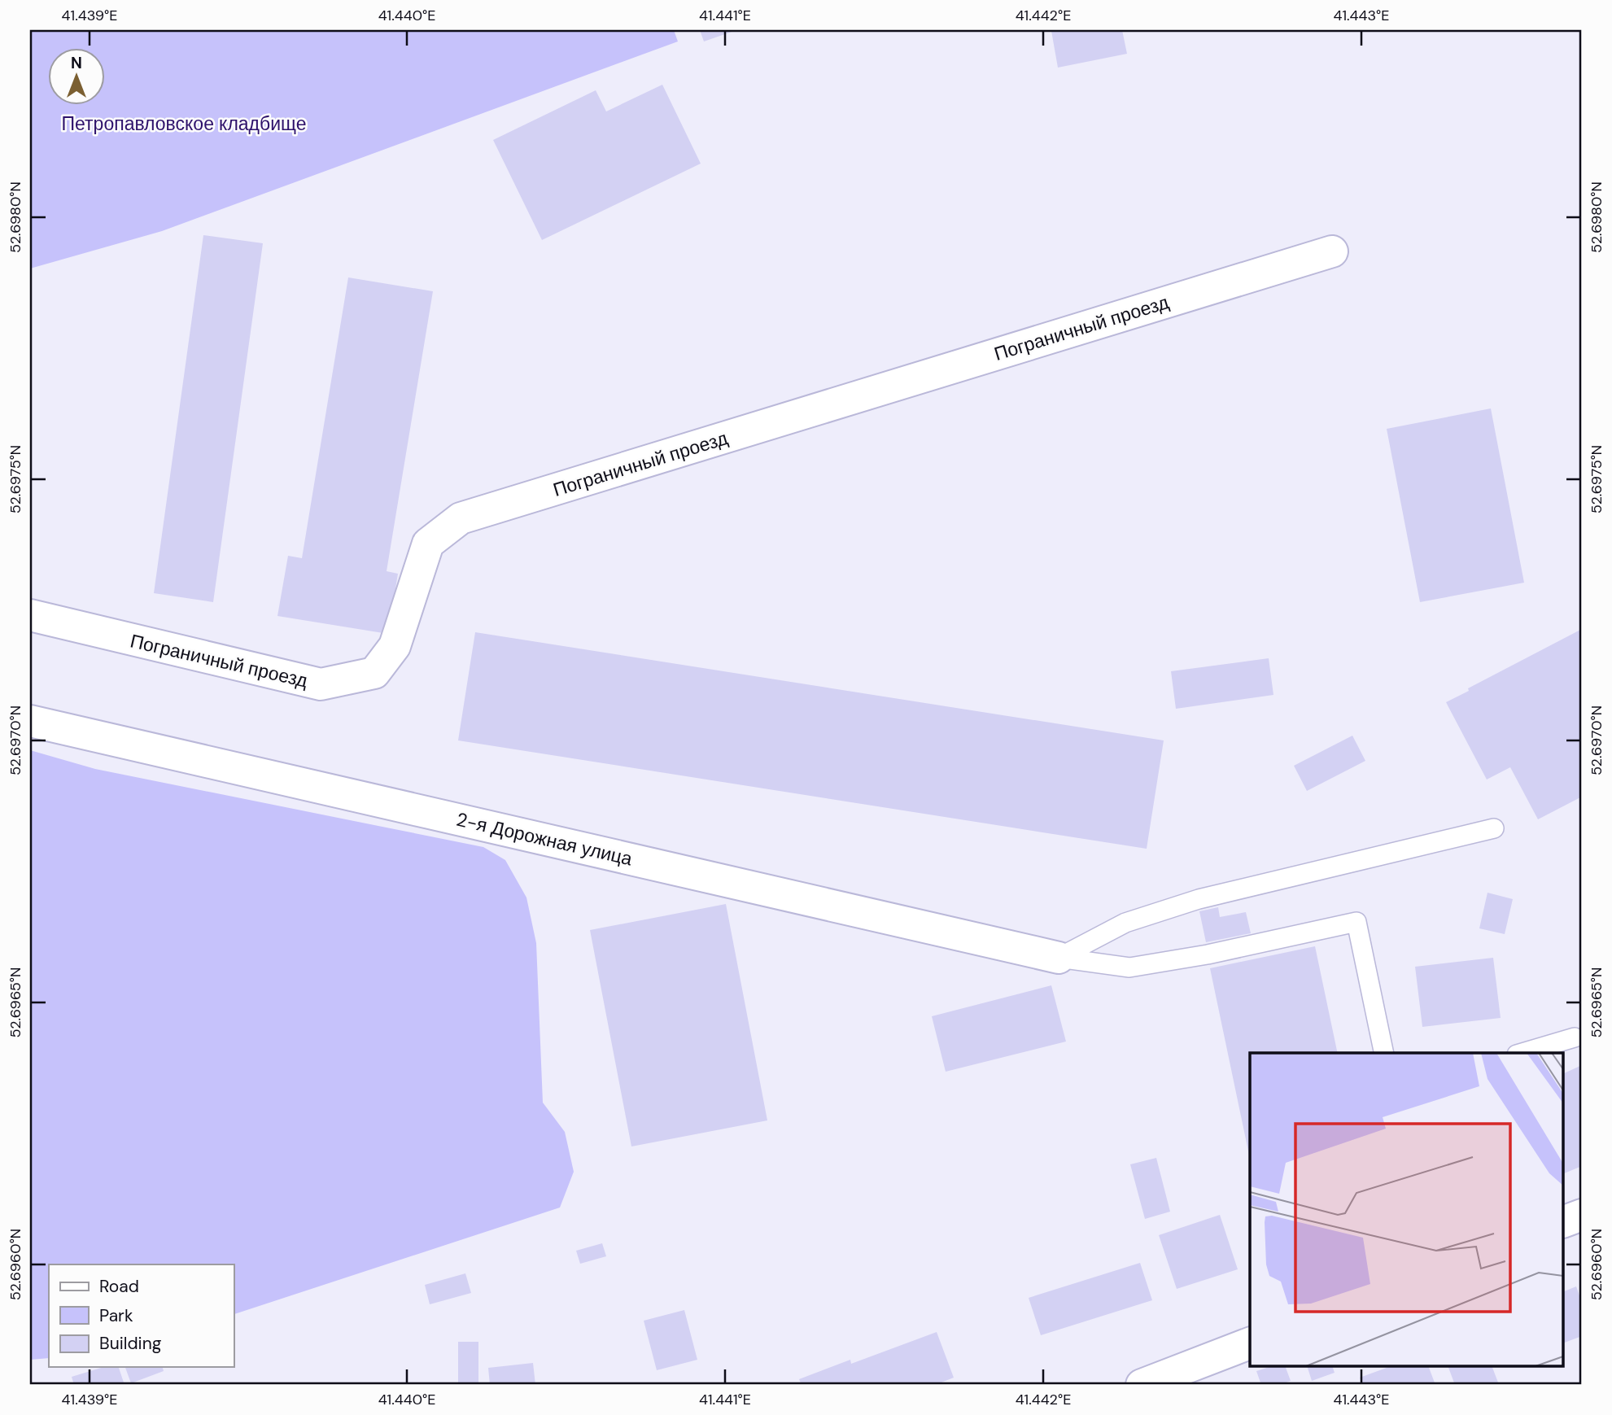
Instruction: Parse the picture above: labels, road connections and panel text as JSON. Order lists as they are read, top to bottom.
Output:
{
  "streets": {
    "street": ["Пограничный проезд", "2-я Дорожная улица"]
  },
  "parks": ["Петропавловское кладбище"],
  "legend": ["Road", "Park", "Building"],
  "north": "top",
  "coordinates": [
    "41.439°E",
    "41.440°E",
    "41.441°E",
    "41.442°E",
    "41.443°E",
    "52.6980°N",
    "52.6975°N",
    "52.6970°N",
    "52.6965°N",
    "52.6960°N"
  ]
}
